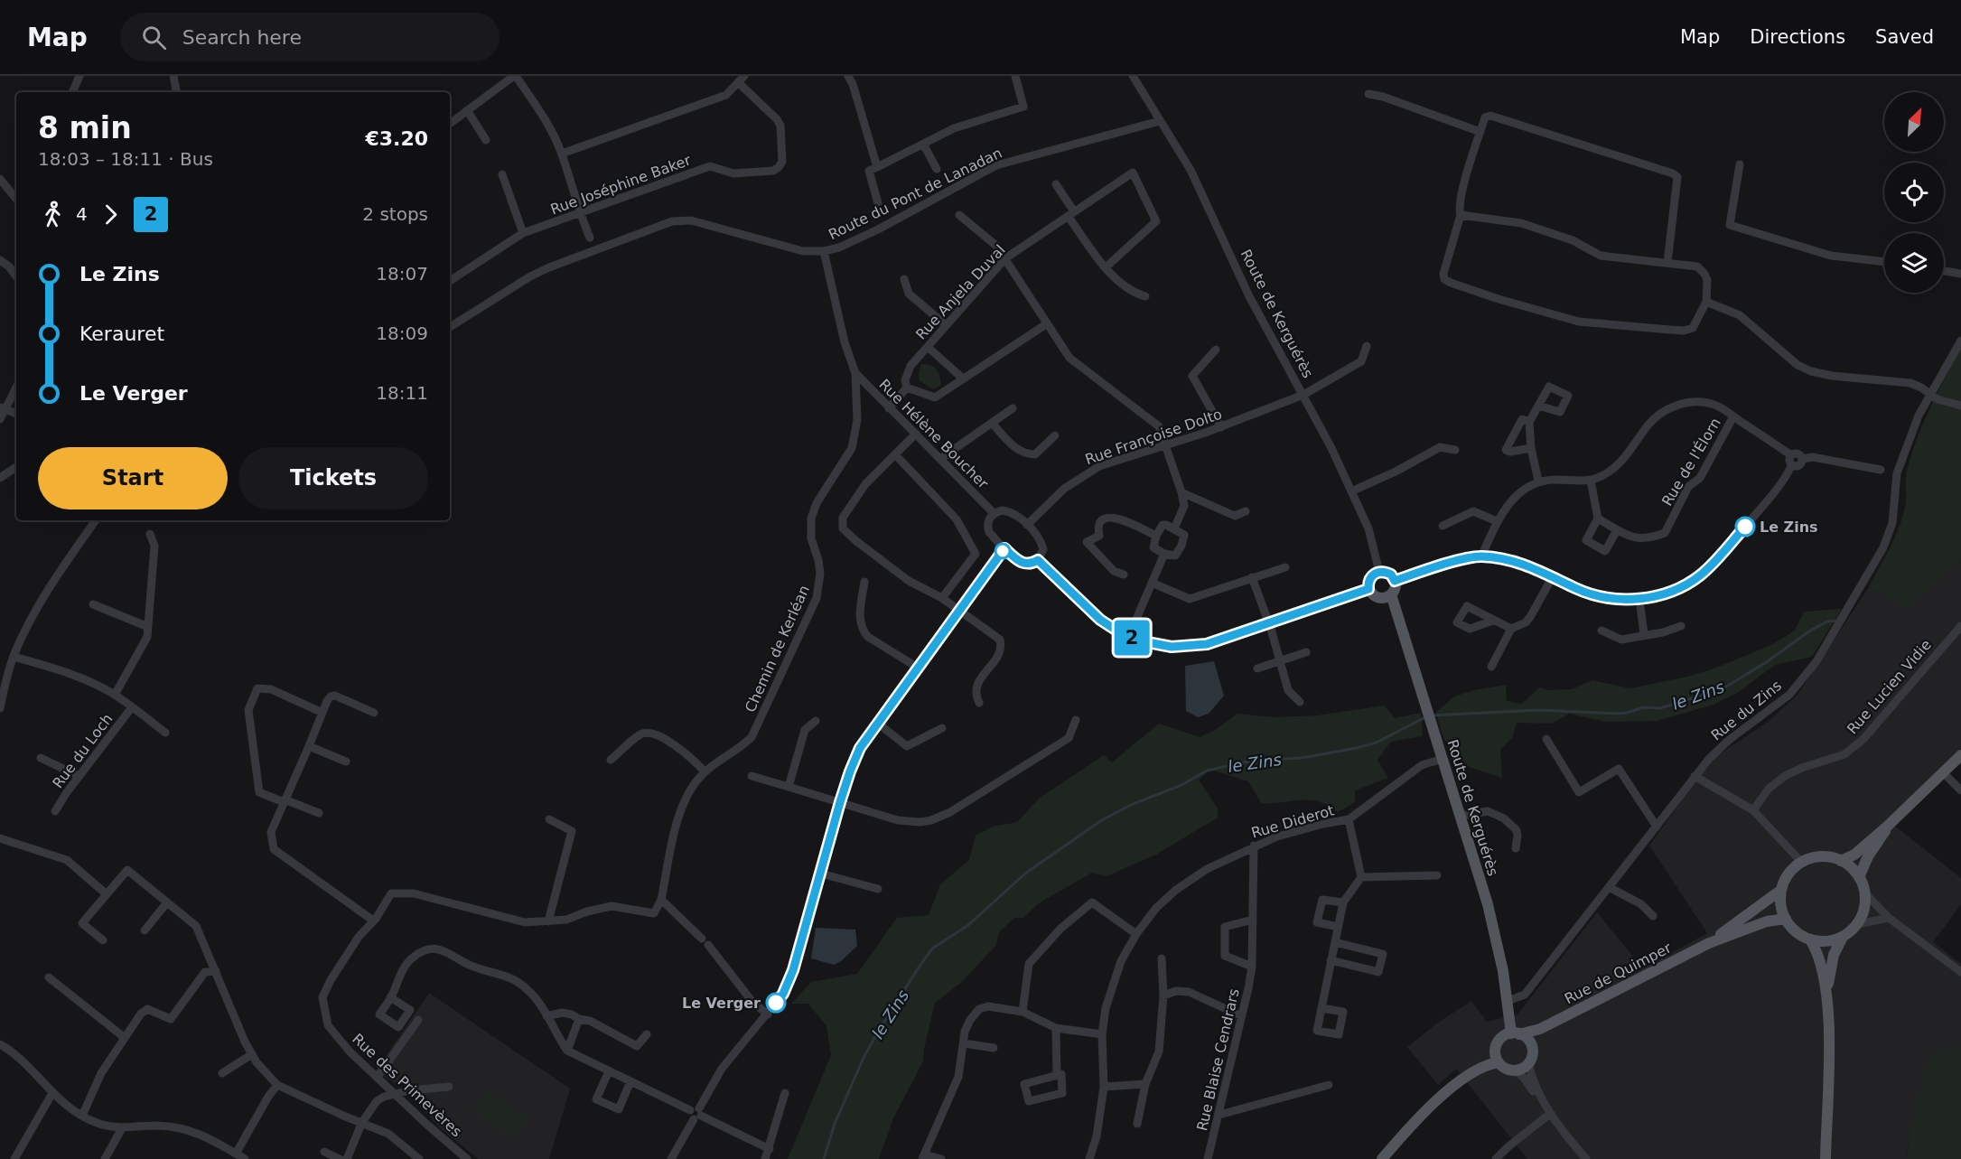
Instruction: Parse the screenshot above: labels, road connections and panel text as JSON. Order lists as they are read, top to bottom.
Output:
{
  "streets": {
    "main road": ["Route de Kerguérès", "Rue de Quimper"],
    "street": [
      "Rue Joséphine Baker",
      "Route du Pont de Lanadan",
      "Rue Anjela Duval",
      "Rue Hélène Boucher",
      "Rue Françoise Dolto",
      "Rue de l'Élorn",
      "Chemin de Kerléan",
      "Rue Lucien Vidie",
      "Rue du Zins",
      "Rue du Loch",
      "Rue Diderot",
      "Rue Blaise Cendrars",
      "Rue des Primevères"
    ]
  },
  "crossings": [
    ["Route du Pont de Lanadan", "Route de Kerguérès"],
    ["Route du Pont de Lanadan", "Chemin de Kerléan"],
    ["Rue Anjela Duval", "Rue Hélène Boucher"],
    ["Route de Kerguérès", "Rue Françoise Dolto"],
    ["Route de Kerguérès", "Rue du Zins"],
    ["Route de Kerguérès", "Rue Diderot"],
    ["Route de Kerguérès", "Rue de Quimper"],
    ["Rue Hélène Boucher", "Chemin de Kerléan"],
    ["Rue Diderot", "Rue Blaise Cendrars"]
  ],
  "water": ["le Zins"],
  "places": ["Le Zins", "Le Verger"],
  "lines": ["bus line 2"],
  "north": "top right",
  "page": {
    "header": "Map",
    "search": "Search here",
    "nav": ["Map", "Directions", "Saved"],
    "on_map": "2",
    "heading": ["8 min", "18:03 – 18:11 · Bus", "€3.20"],
    "legs": ["4", "2", "2 stops"],
    "list": [
      {
        "name": "Le Zins",
        "value": "18:07"
      },
      {
        "name": "Kerauret",
        "value": "18:09"
      },
      {
        "name": "Le Verger",
        "value": "18:11"
      }
    ],
    "buttons": ["Start", "Tickets"]
  }
}
